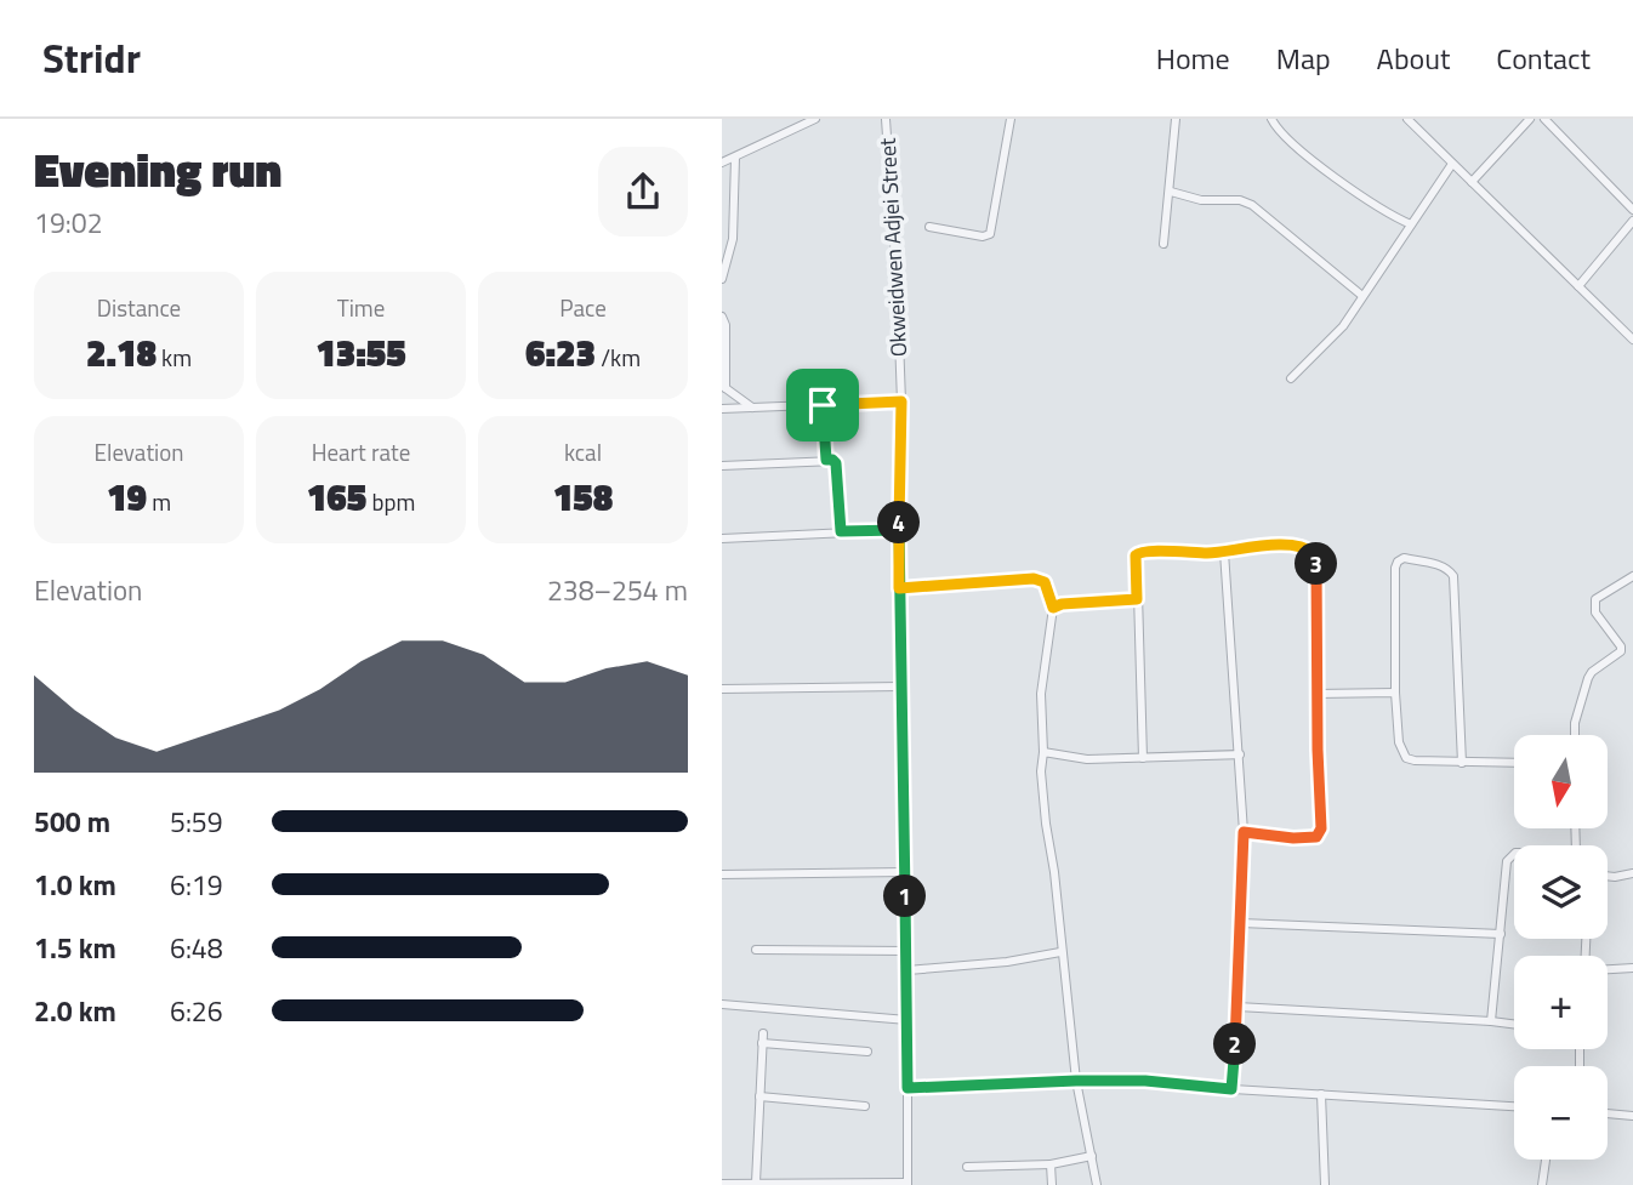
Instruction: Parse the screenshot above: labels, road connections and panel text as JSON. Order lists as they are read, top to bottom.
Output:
{
  "streets": {
    "street": ["Okweidwen Adjei Street"]
  },
  "north": "bottom",
  "page": {
    "header": "Stridr",
    "nav": [
      "Home",
      "Map",
      "About",
      "Contact"
    ],
    "heading": ["Evening run", "19:02"],
    "stats": [
      ["Distance", "2.18 km"],
      ["Time", "13:55"],
      ["Pace", "6:23 /km"],
      ["Elevation", "19 m"],
      ["Heart rate", "165 bpm"],
      ["kcal", "158"]
    ],
    "pins": [
      "4",
      "3",
      "1",
      "2"
    ],
    "chart": ["Elevation", "238–254 m"],
    "map_buttons": ["+", "−"],
    "list": [
      {
        "name": "500 m",
        "note": "5:59"
      },
      {
        "name": "1.0 km",
        "note": "6:19"
      },
      {
        "name": "1.5 km",
        "note": "6:48"
      },
      {
        "name": "2.0 km",
        "note": "6:26"
      }
    ]
  }
}
